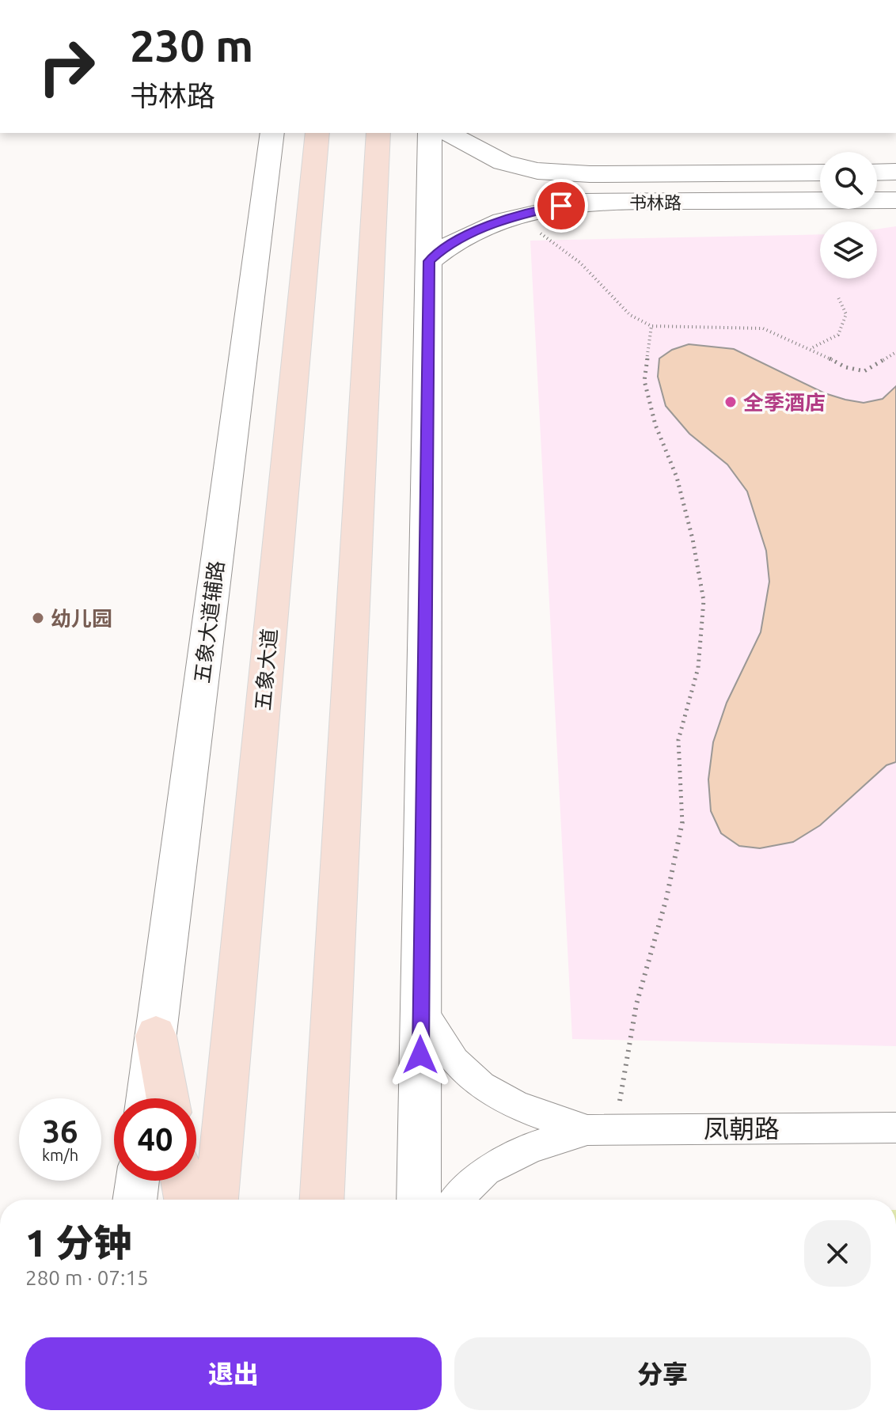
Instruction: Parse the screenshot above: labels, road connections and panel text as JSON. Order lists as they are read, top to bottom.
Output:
{
  "streets": {
    "main road": ["五象大道"],
    "street": ["书林路", "五象大道辅路", "凤朝路"]
  },
  "places": ["全季酒店", "幼儿园"],
  "page": {
    "turn": ["230 m", "书林路"],
    "speed": "36 km/h",
    "limit": "40",
    "heading": ["1 分钟", "280 m · 07:15"],
    "buttons": ["退出", "分享"]
  }
}
